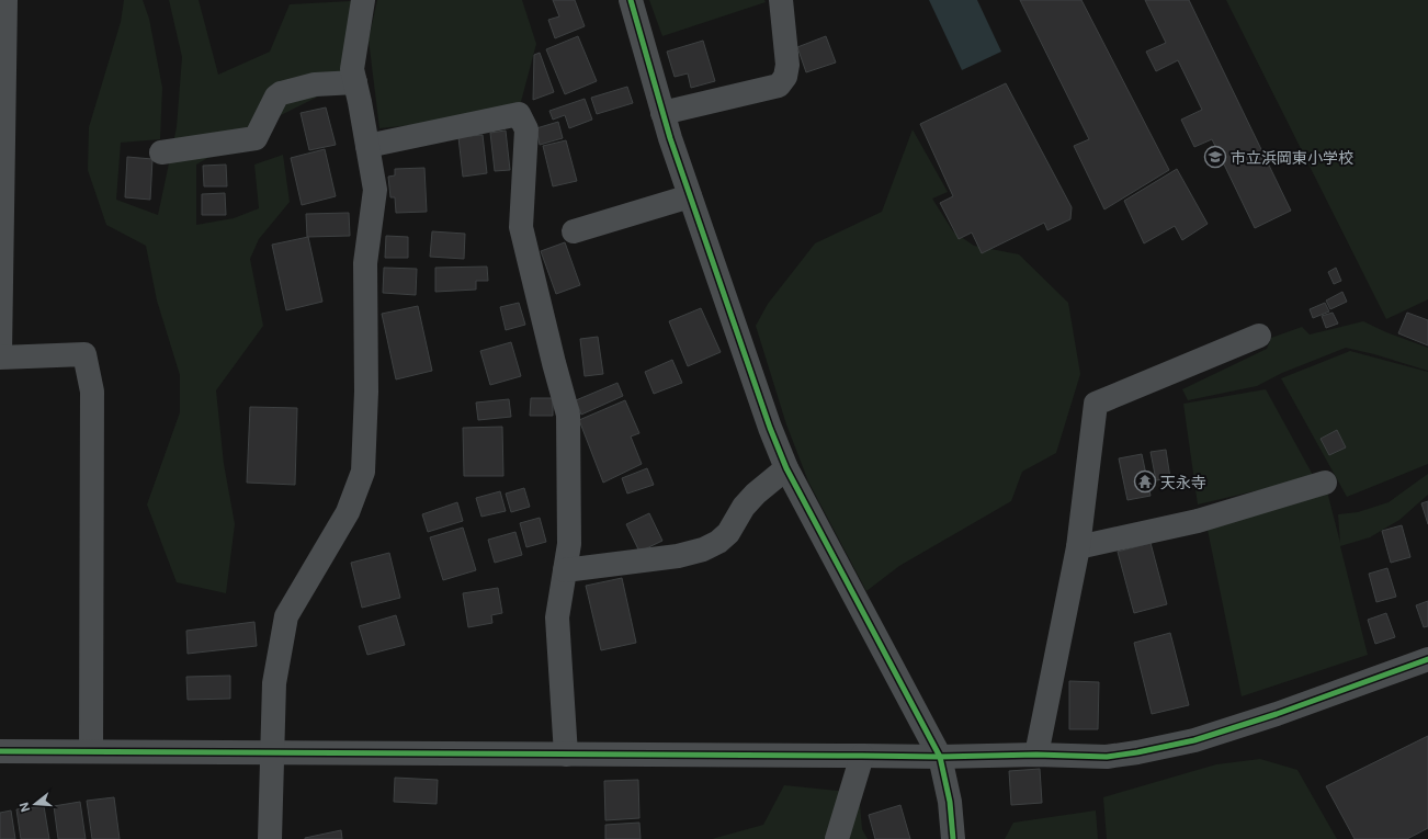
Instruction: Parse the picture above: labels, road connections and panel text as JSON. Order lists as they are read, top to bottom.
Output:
{
  "places": {
    "school or university": ["市立浜岡東小学校"],
    "temple": ["天永寺"]
  },
  "north": "left"
}
